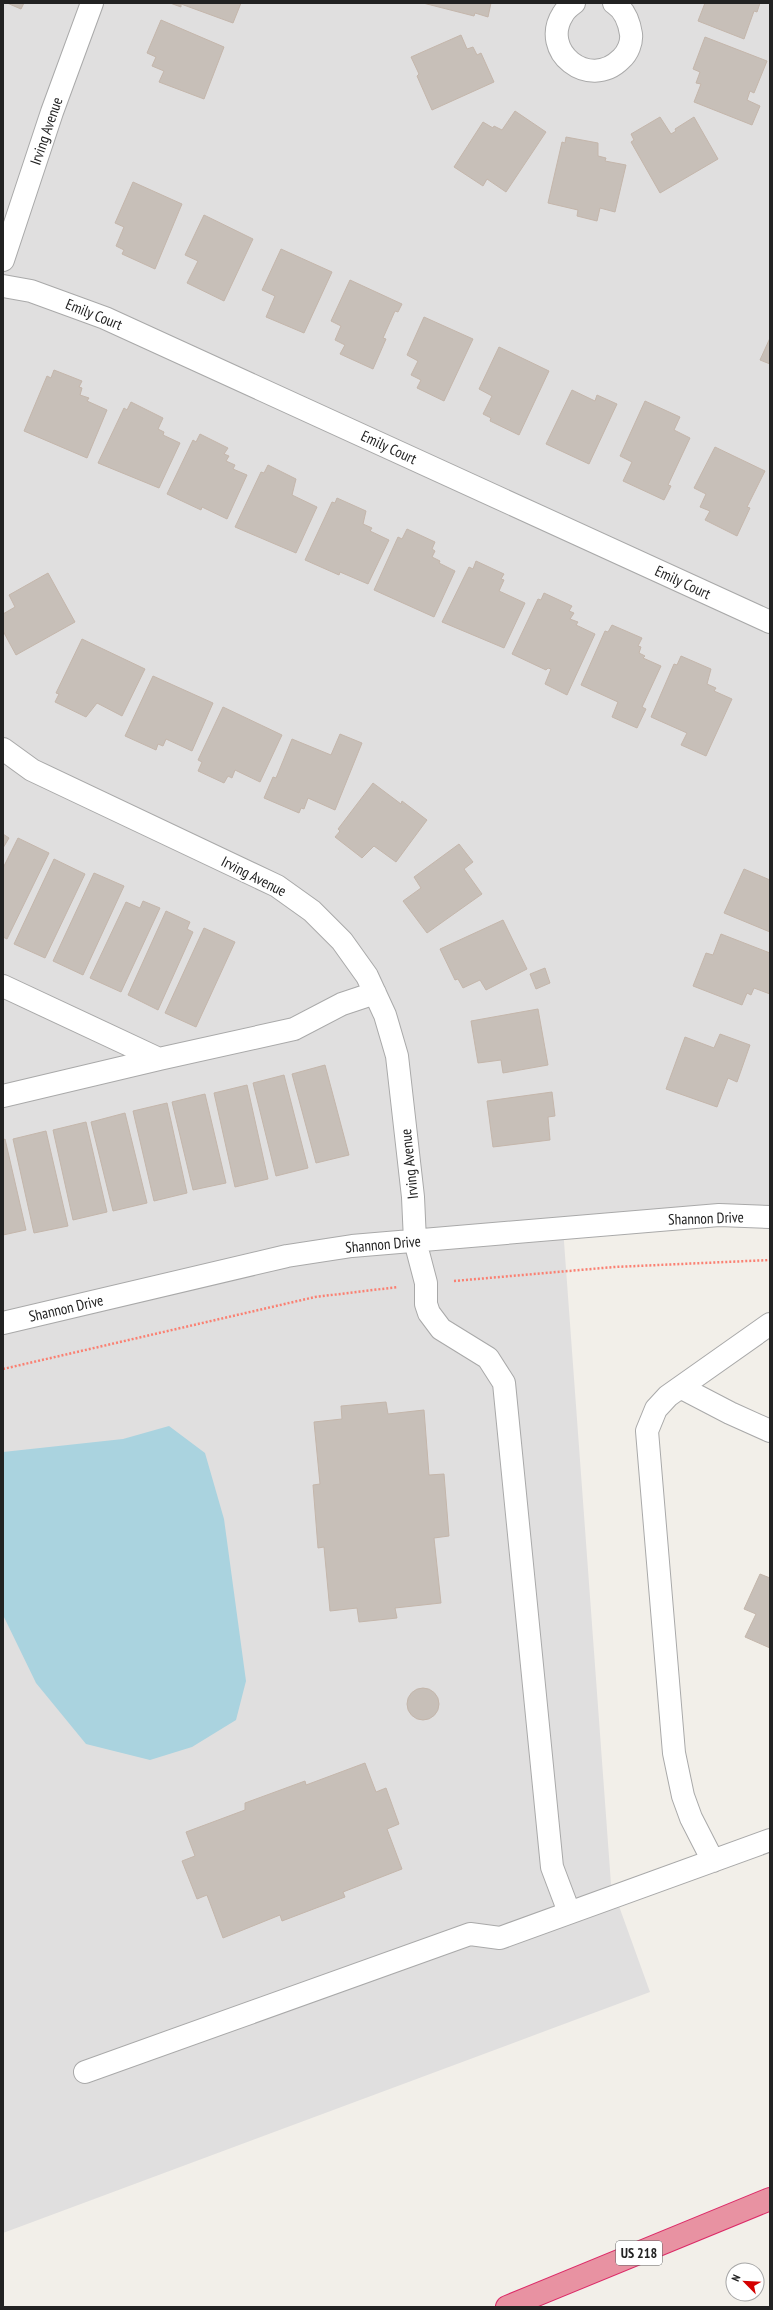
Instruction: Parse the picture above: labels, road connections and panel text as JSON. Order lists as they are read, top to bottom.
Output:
{
  "streets": {
    "highway": ["US 218"],
    "street": ["Irving Avenue", "Emily Court", "Shannon Drive"]
  },
  "crossings": [
    ["Irving Avenue", "Shannon Drive"]
  ],
  "north": "top left"
}
